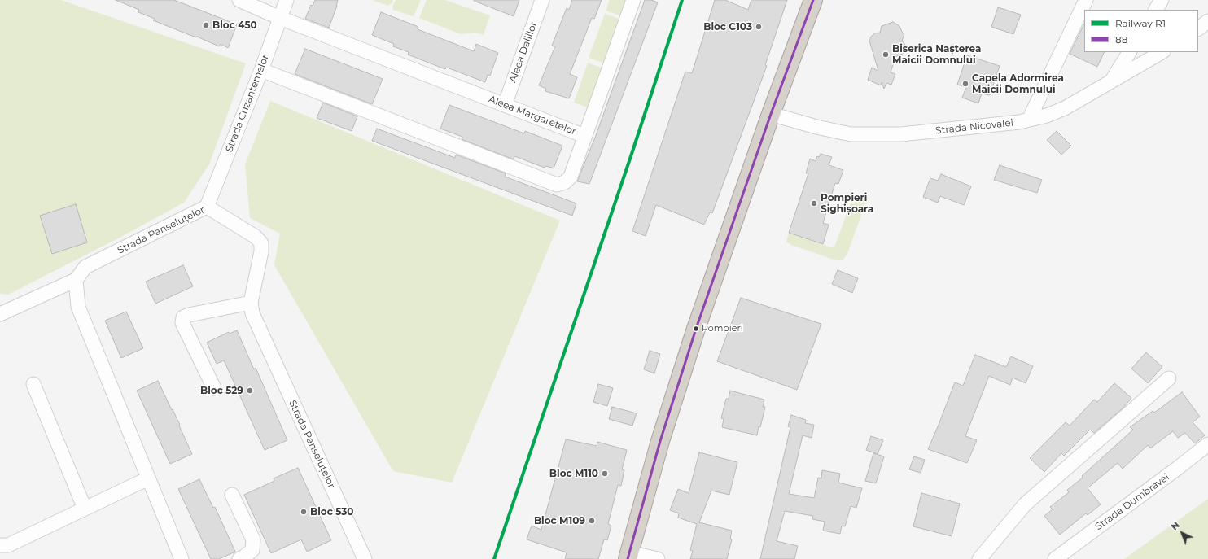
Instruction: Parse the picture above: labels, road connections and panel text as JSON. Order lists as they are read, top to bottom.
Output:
{
  "streets": {
    "street": [
      "Aleea Daliilor",
      "Strada Crizantemelor",
      "Aleea Margaretelor",
      "Strada Nicovalei",
      "Strada Panseluțelor",
      "Strada Dumbravei"
    ]
  },
  "crossings": [
    ["Aleea Daliilor", "Aleea Margaretelor"],
    ["Strada Crizantemelor", "Aleea Margaretelor"],
    ["Strada Crizantemelor", "Strada Panseluțelor"]
  ],
  "places": [
    "Bloc 450",
    "Bloc C103",
    "Biserica Nașterea Maicii Domnului",
    "Capela Adormirea Maicii Domnului",
    "Pompieri Sighișoara",
    "Pompieri",
    "Bloc 529",
    "Bloc M110",
    "Bloc 530",
    "Bloc M109"
  ],
  "lines": ["rail line R1", "transit line 88"],
  "legend": ["Railway R1", "88"],
  "north": "top left"
}
